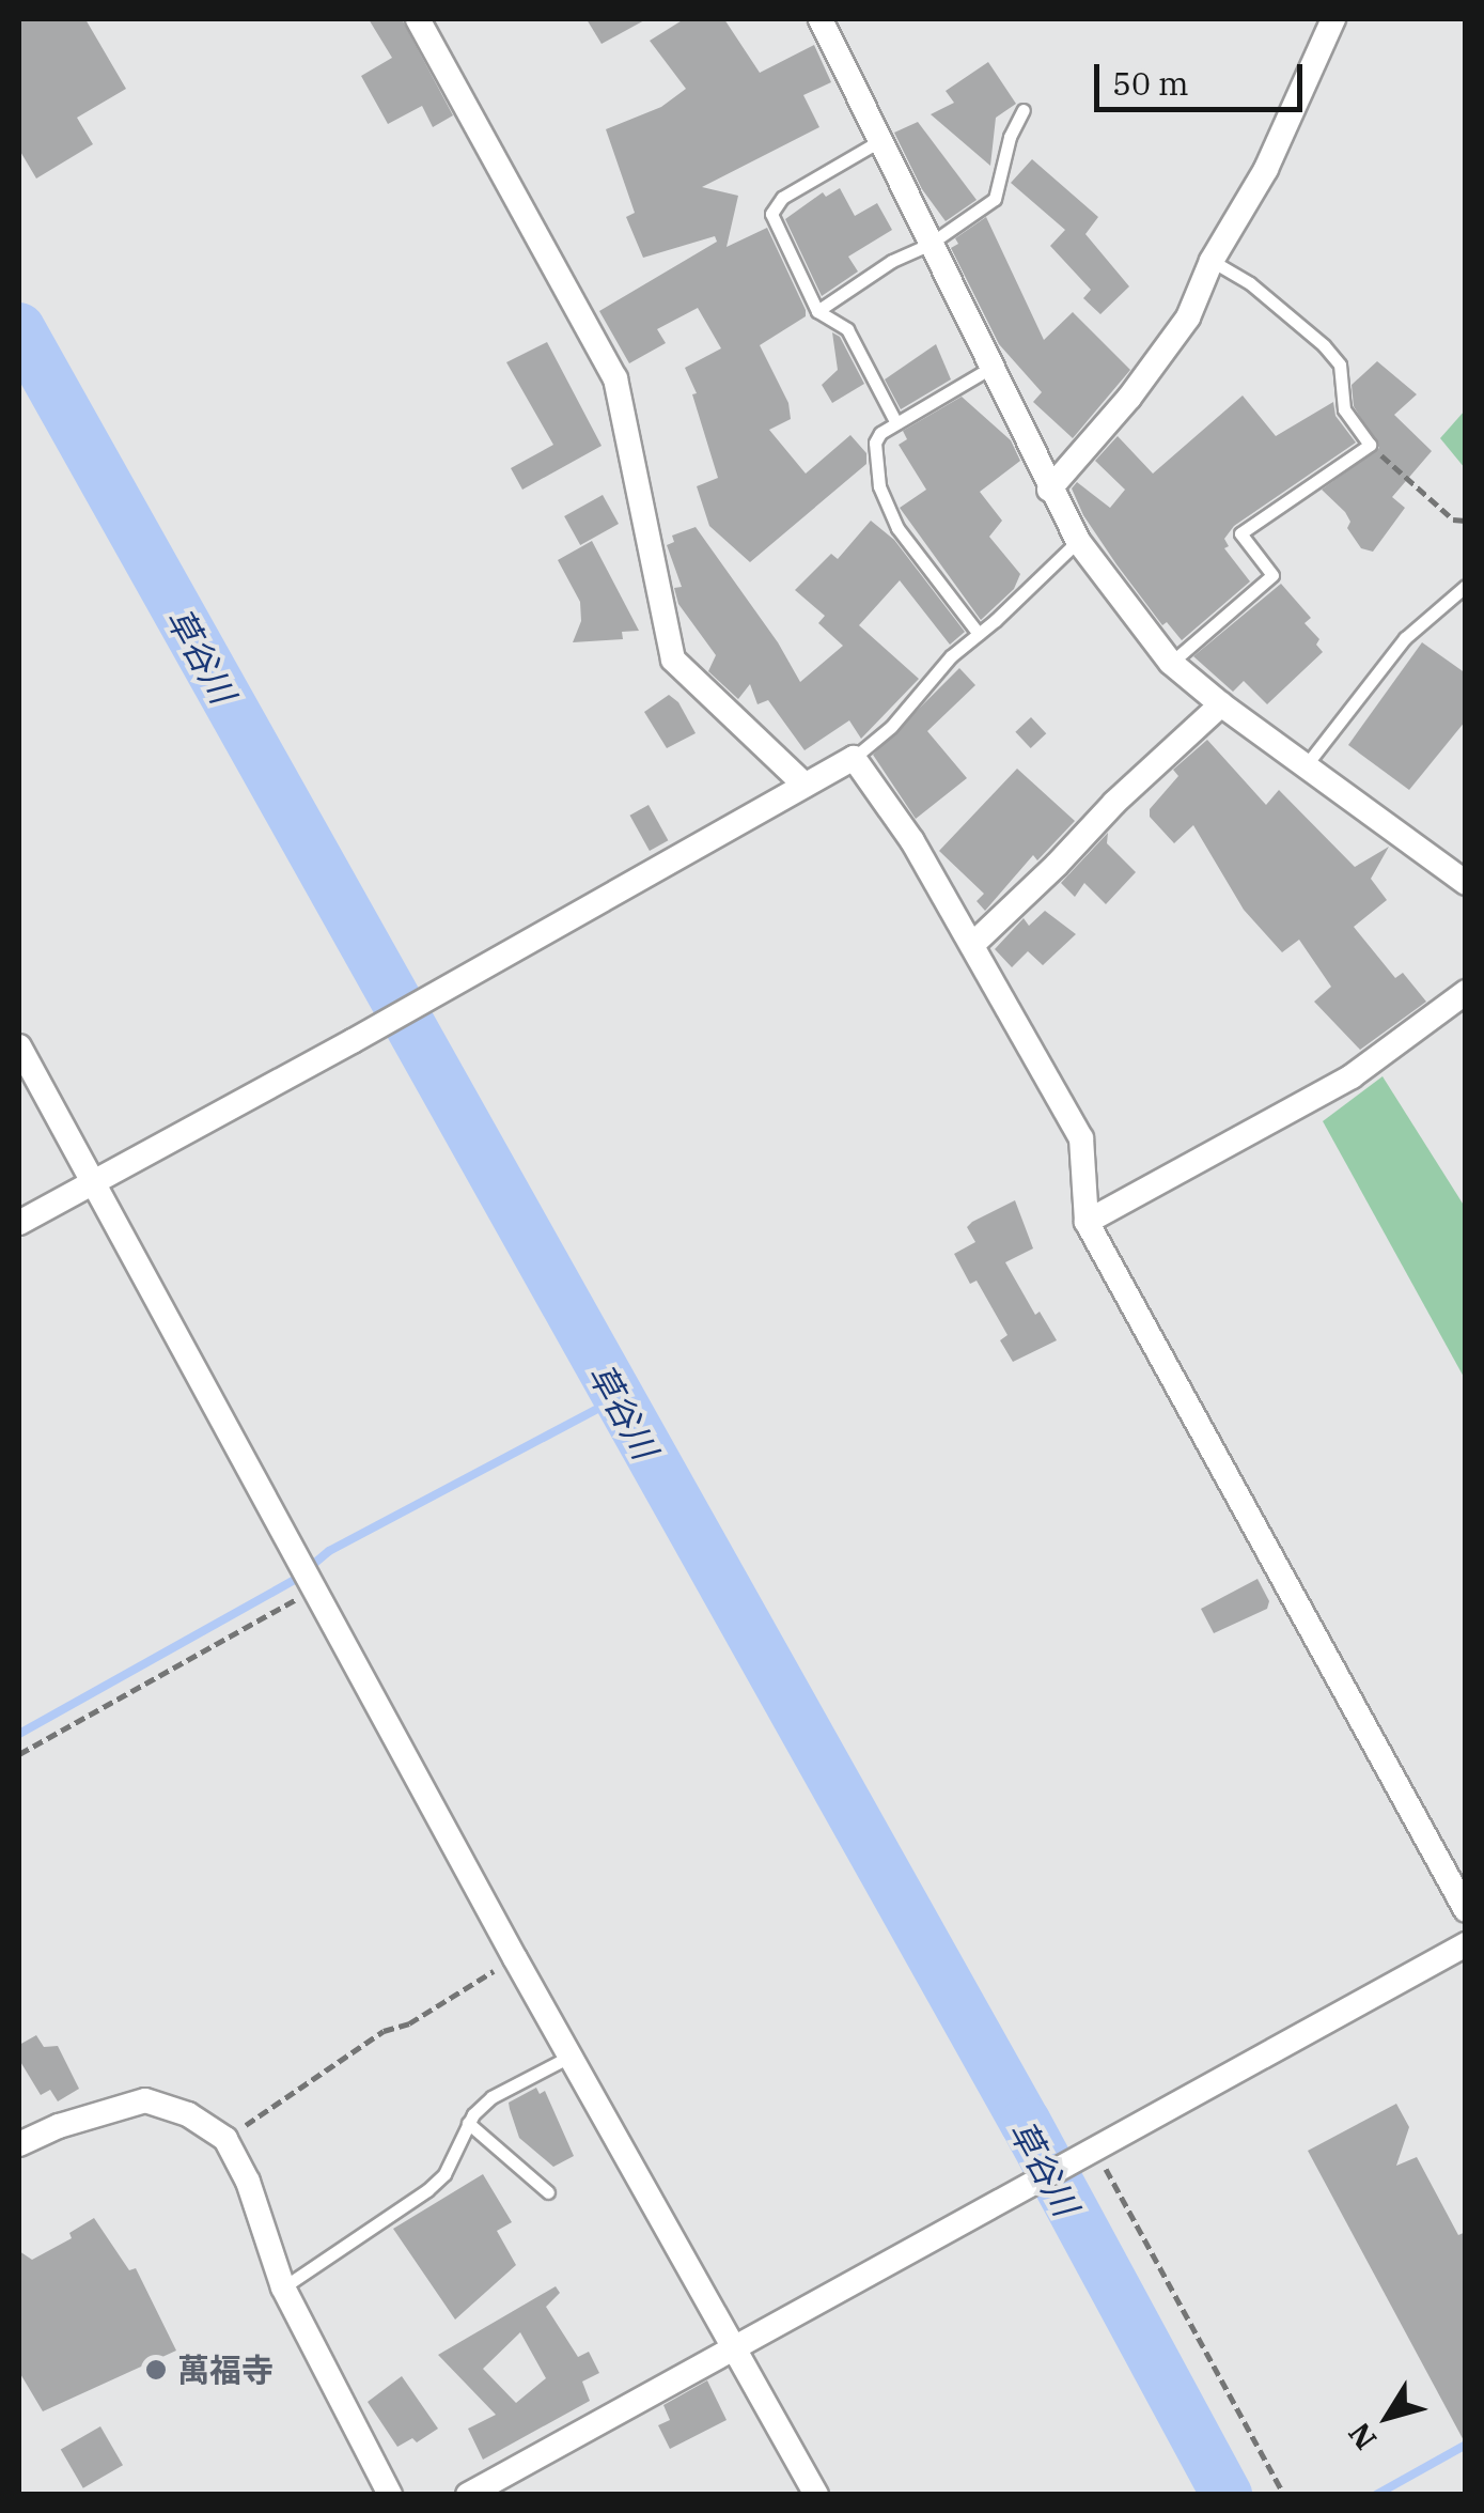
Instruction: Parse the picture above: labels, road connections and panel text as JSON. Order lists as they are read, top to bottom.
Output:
{
  "water": ["草谷川"],
  "places": ["萬福寺"],
  "scale_bar": "50 m",
  "north": "bottom left"
}
